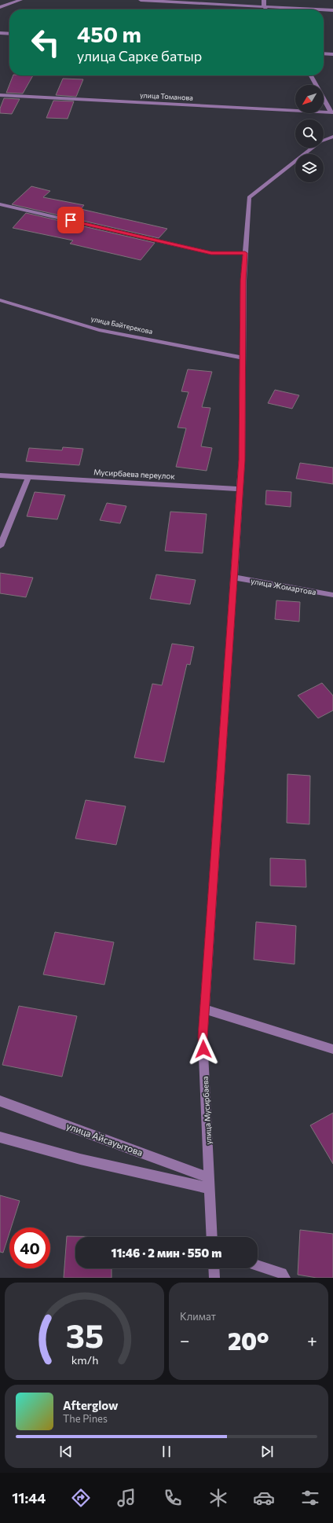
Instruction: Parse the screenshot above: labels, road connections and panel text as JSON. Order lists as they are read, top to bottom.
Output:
{
  "streets": {
    "street": [
      "улица Томанова",
      "улица Байтерекова",
      "Мусирбаева переулок",
      "улица Жомартова",
      "улица Мусирбаева",
      "улица Айсауытова"
    ]
  },
  "crossings": [
    ["улица Байтерекова", "улица Мусирбаева"],
    ["Мусирбаева переулок", "улица Мусирбаева"],
    ["улица Жомартова", "улица Мусирбаева"],
    ["улица Мусирбаева", "улица Айсауытова"]
  ],
  "north": "bottom left",
  "page": {
    "turn": ["450 m", "улица Сарке батыр"],
    "limit": "40",
    "trip": "11:46 · 2 мин · 550 m",
    "tile": "Климат",
    "heat": ["−", "20°", "+"],
    "song": ["Afterglow", "The Pines"],
    "tabs": "11:44",
    "gauge": ["35", "km/h"]
  }
}
